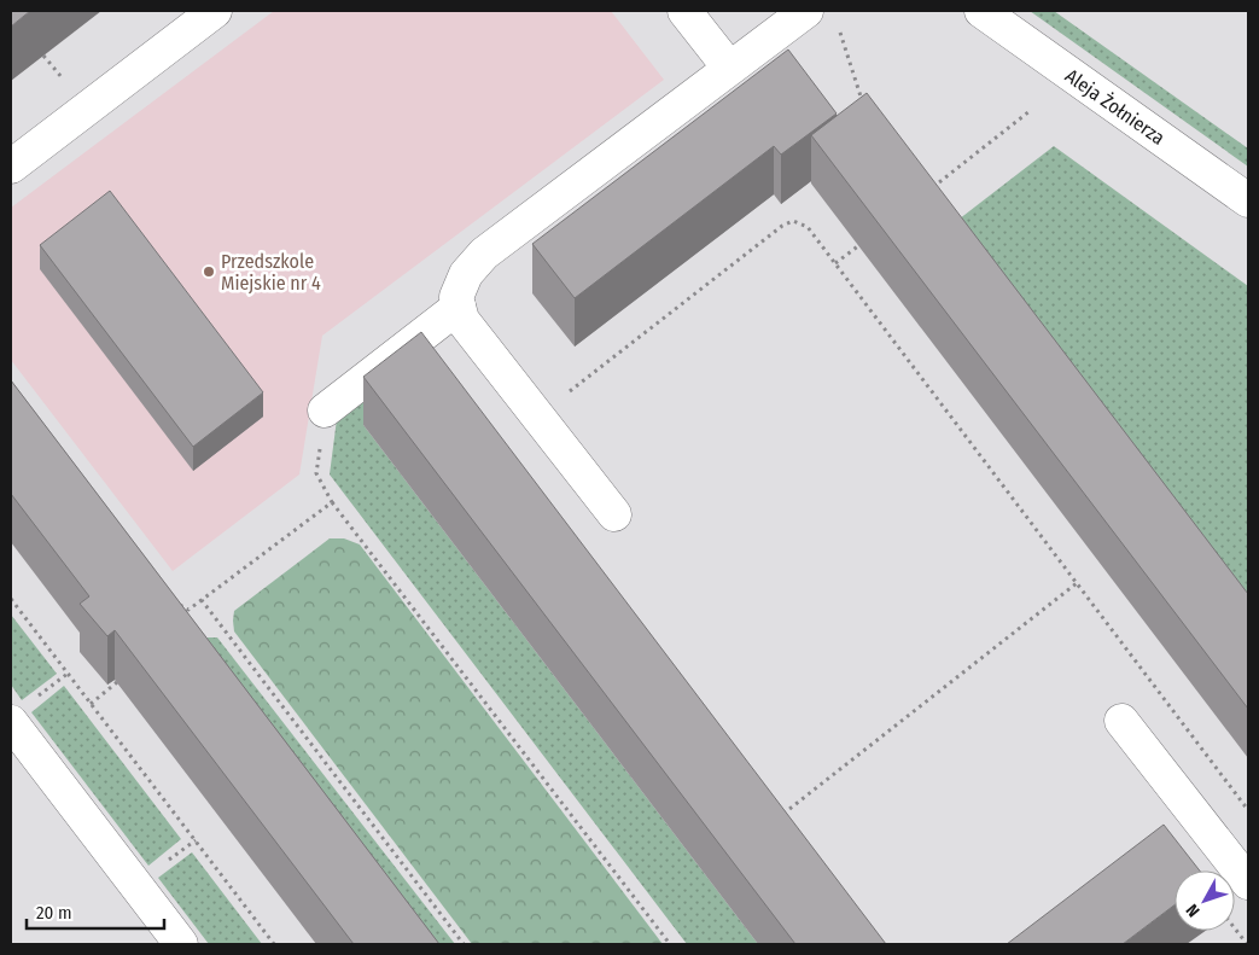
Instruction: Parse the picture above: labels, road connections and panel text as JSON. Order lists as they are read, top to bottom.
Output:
{
  "streets": {
    "street": ["Aleja Żołnierza"]
  },
  "places": ["Przedszkole Miejskie nr 4"],
  "scale_bar": "20 m",
  "north": "bottom left"
}
